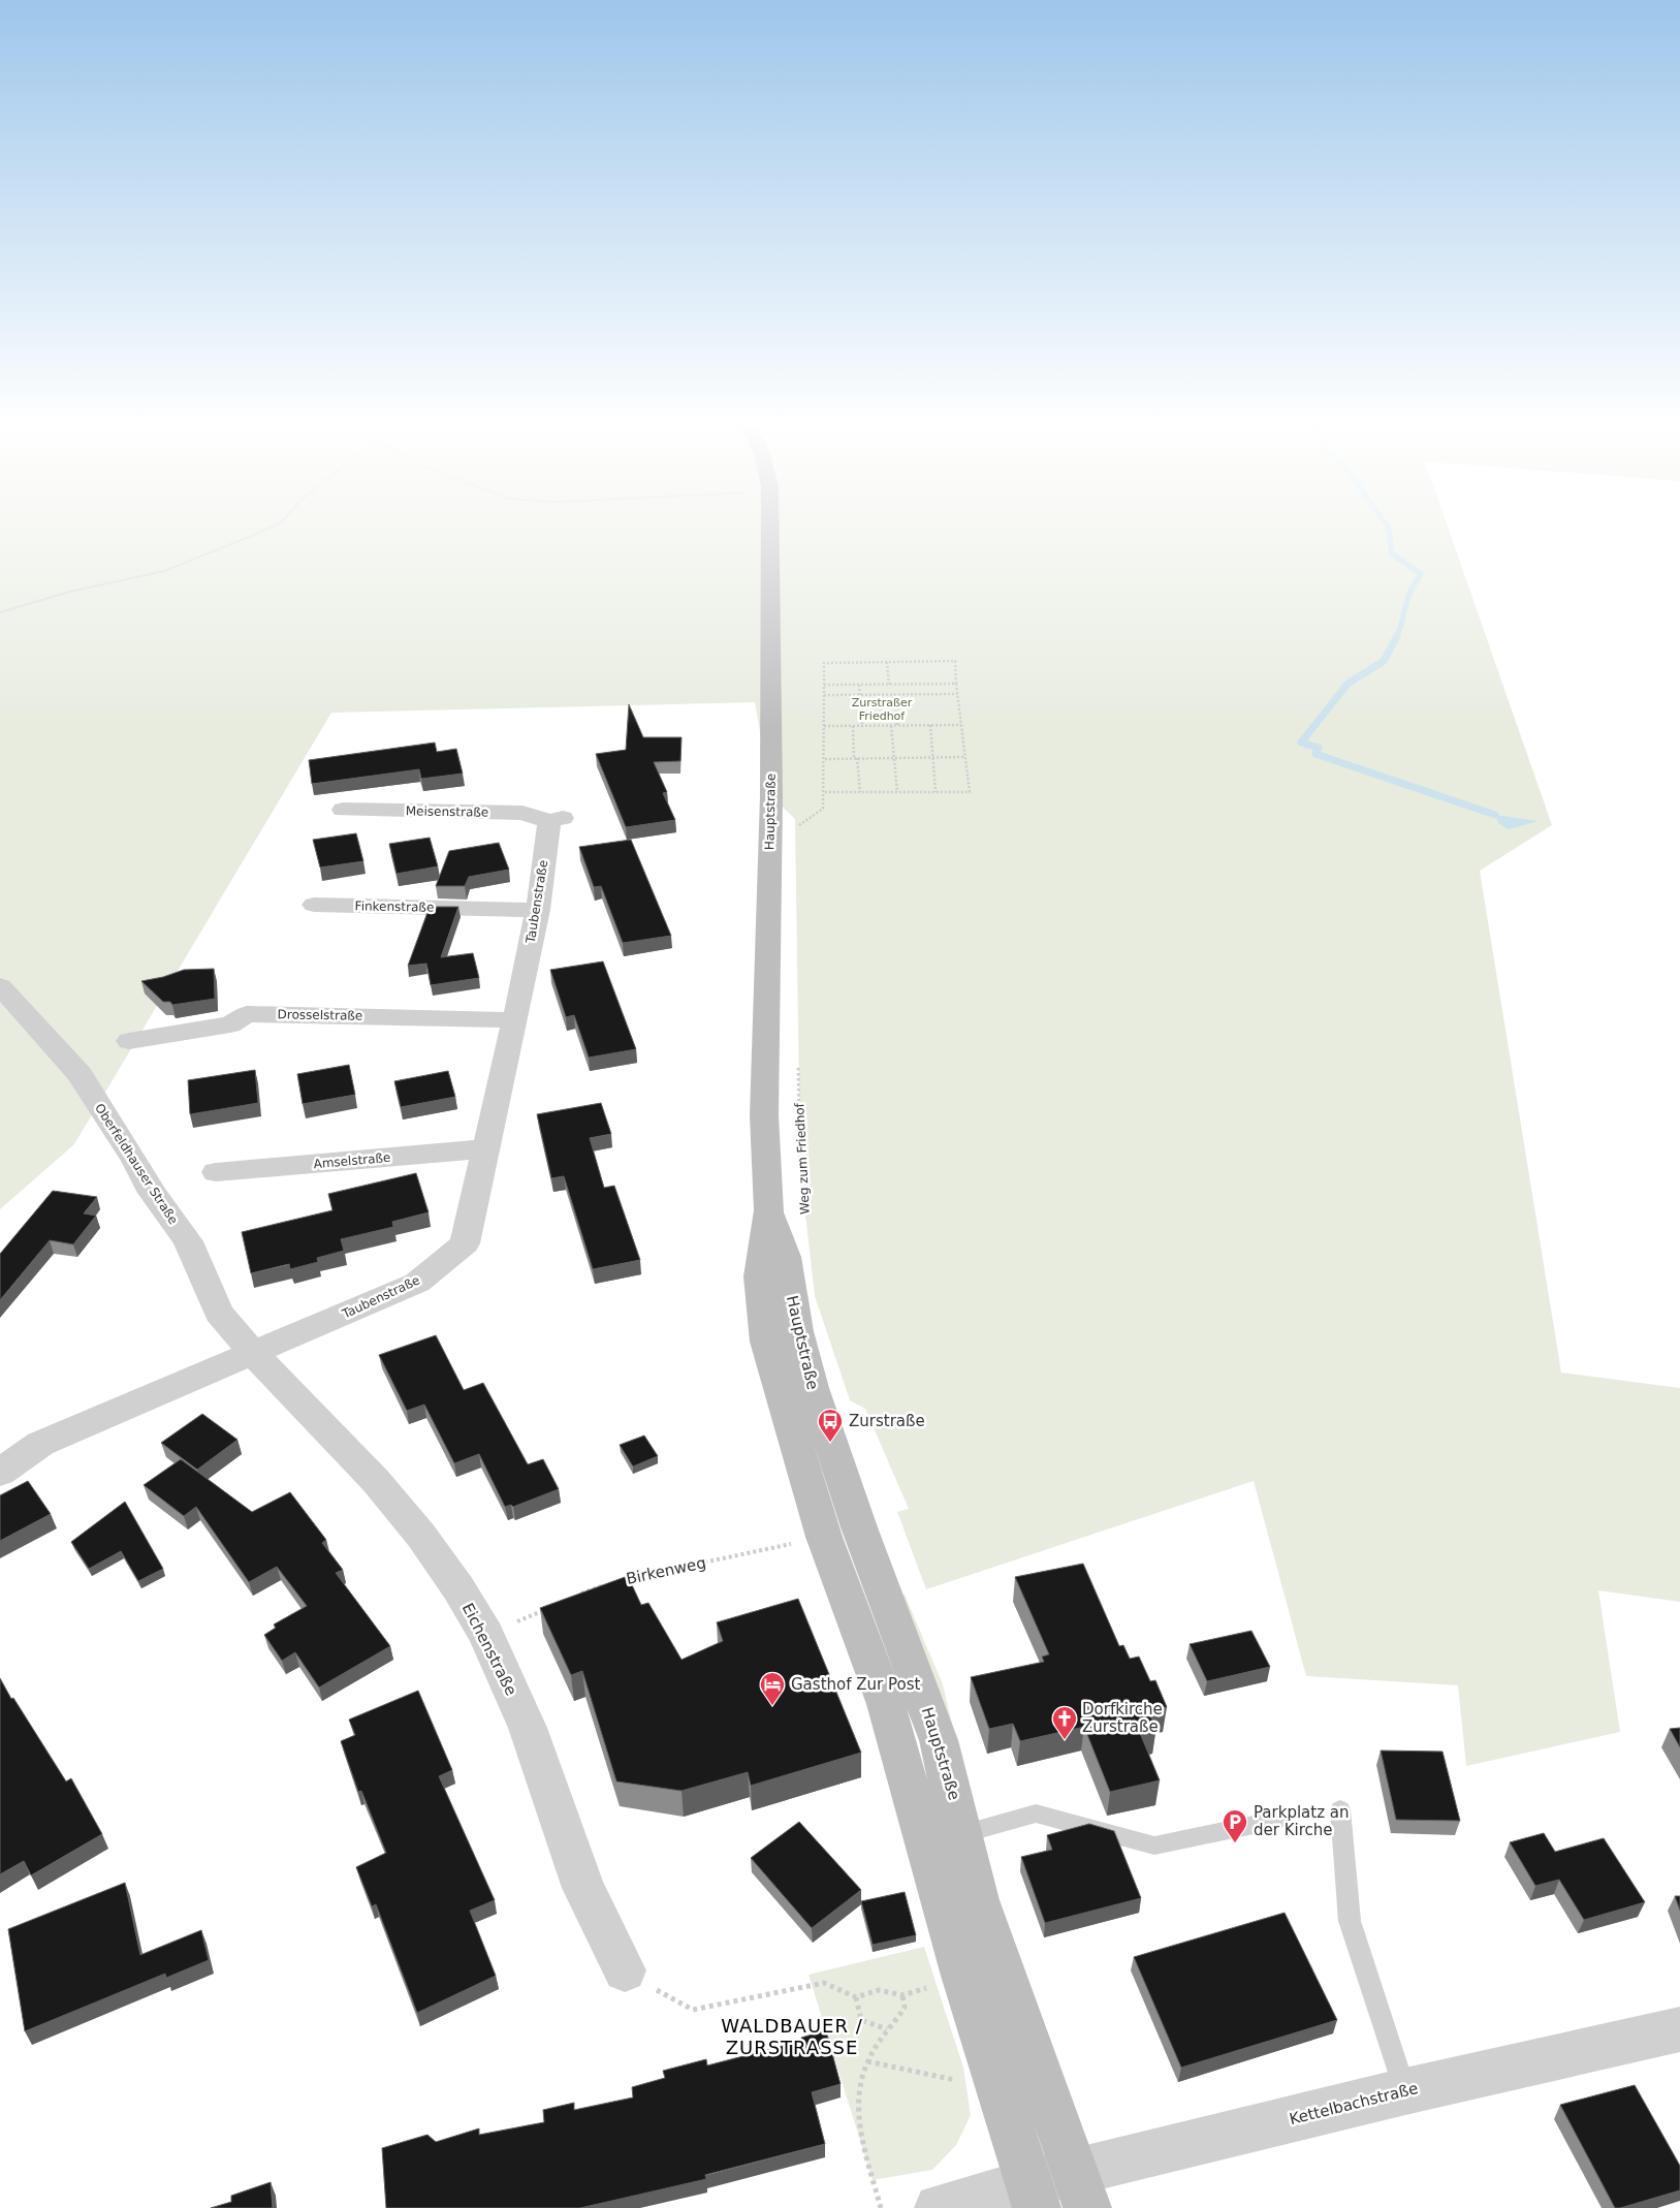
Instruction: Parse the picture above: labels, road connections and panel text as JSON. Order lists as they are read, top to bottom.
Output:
{
  "streets": {
    "main road": ["Hauptstraße"],
    "street": [
      "Meisenstraße",
      "Taubenstraße",
      "Finkenstraße",
      "Drosselstraße",
      "Amselstraße",
      "Oberfeldhauser Straße",
      "Eichenstraße",
      "Kettelbachstraße"
    ],
    "path": ["Weg zum Friedhof", "Birkenweg"]
  },
  "crossings": [
    ["Meisenstraße", "Taubenstraße"],
    ["Hauptstraße", "Birkenweg"],
    ["Hauptstraße", "Kettelbachstraße"],
    ["Taubenstraße", "Finkenstraße"],
    ["Taubenstraße", "Drosselstraße"],
    ["Taubenstraße", "Amselstraße"],
    ["Taubenstraße", "Oberfeldhauser Straße"],
    ["Taubenstraße", "Eichenstraße"],
    ["Oberfeldhauser Straße", "Eichenstraße"]
  ],
  "districts": ["WALDBAUER / ZURSTRASSE"],
  "parks": ["Zurstraßer Friedhof"],
  "places": {
    "bus stop": ["Zurstraße"],
    "hotel": ["Gasthof Zur Post"],
    "church": ["Dorfkirche Zurstraße"],
    "parking": ["Parkplatz an der Kirche"]
  }
}
